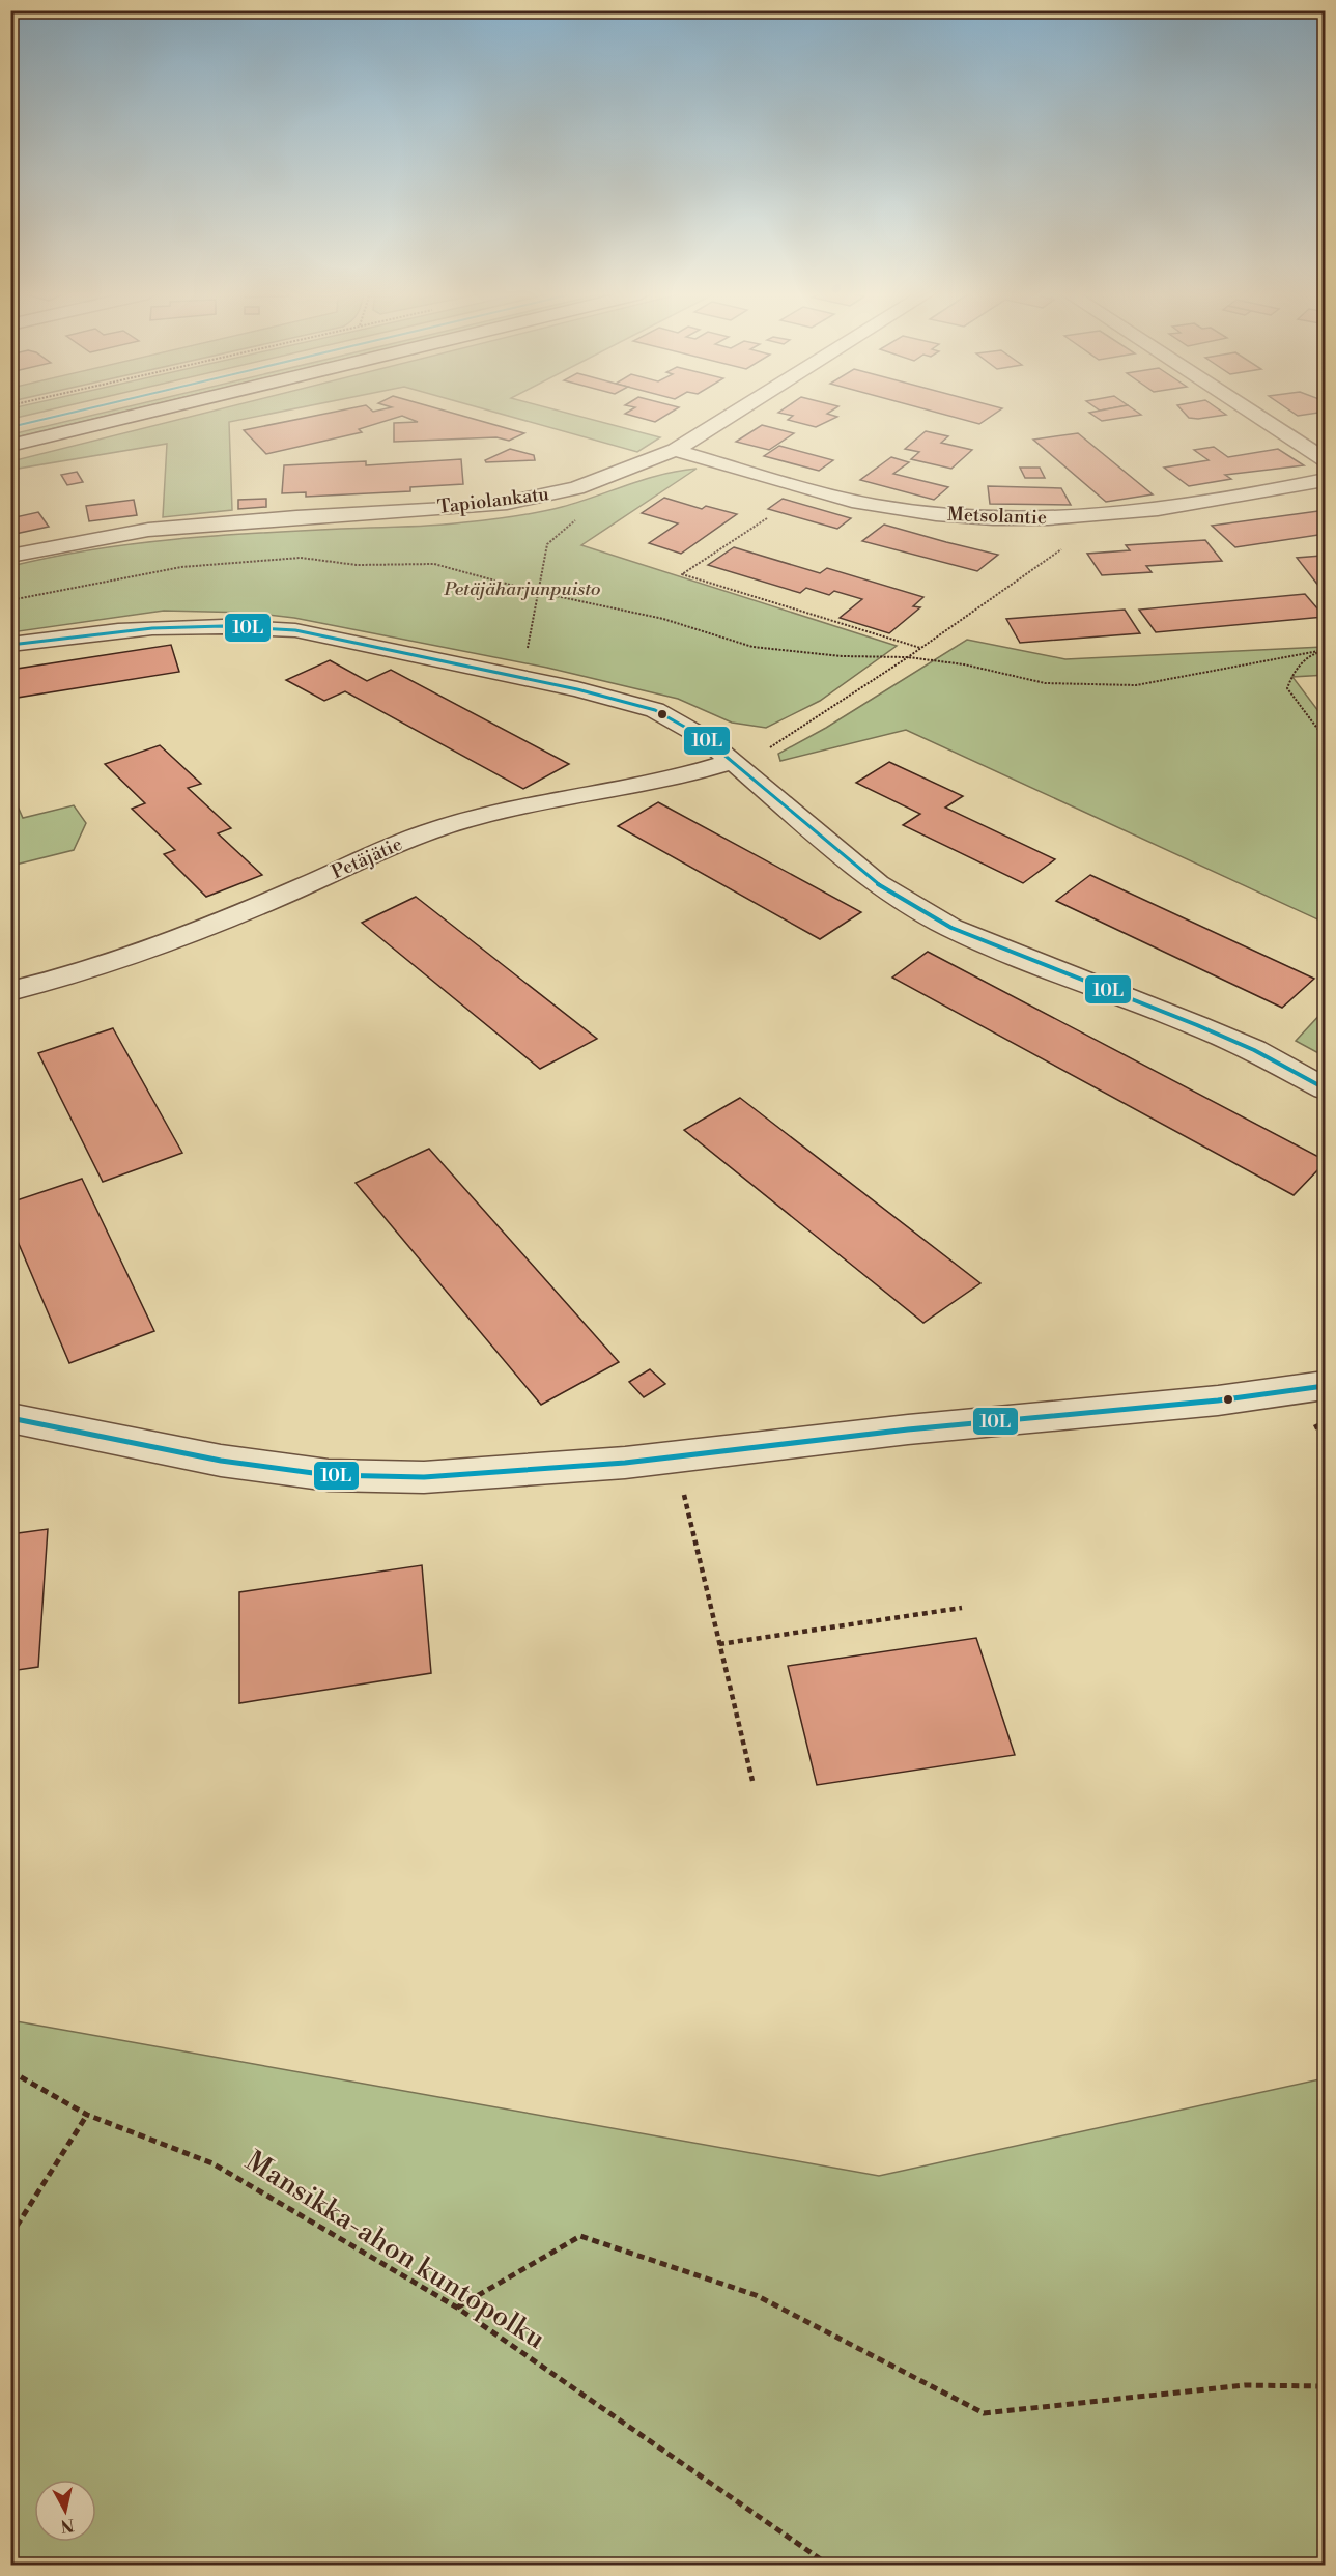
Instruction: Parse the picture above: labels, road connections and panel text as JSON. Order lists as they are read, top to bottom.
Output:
{
  "streets": {
    "street": ["Tapiolankatu", "Metsolantie", "Petäjätie"],
    "path": ["Mansikka-ahon kuntopolku"]
  },
  "crossings": [
    ["Tapiolankatu", "Metsolantie"]
  ],
  "parks": ["Petäjäharjunpuisto"],
  "lines": ["transit line 10L"],
  "north": "bottom"
}
